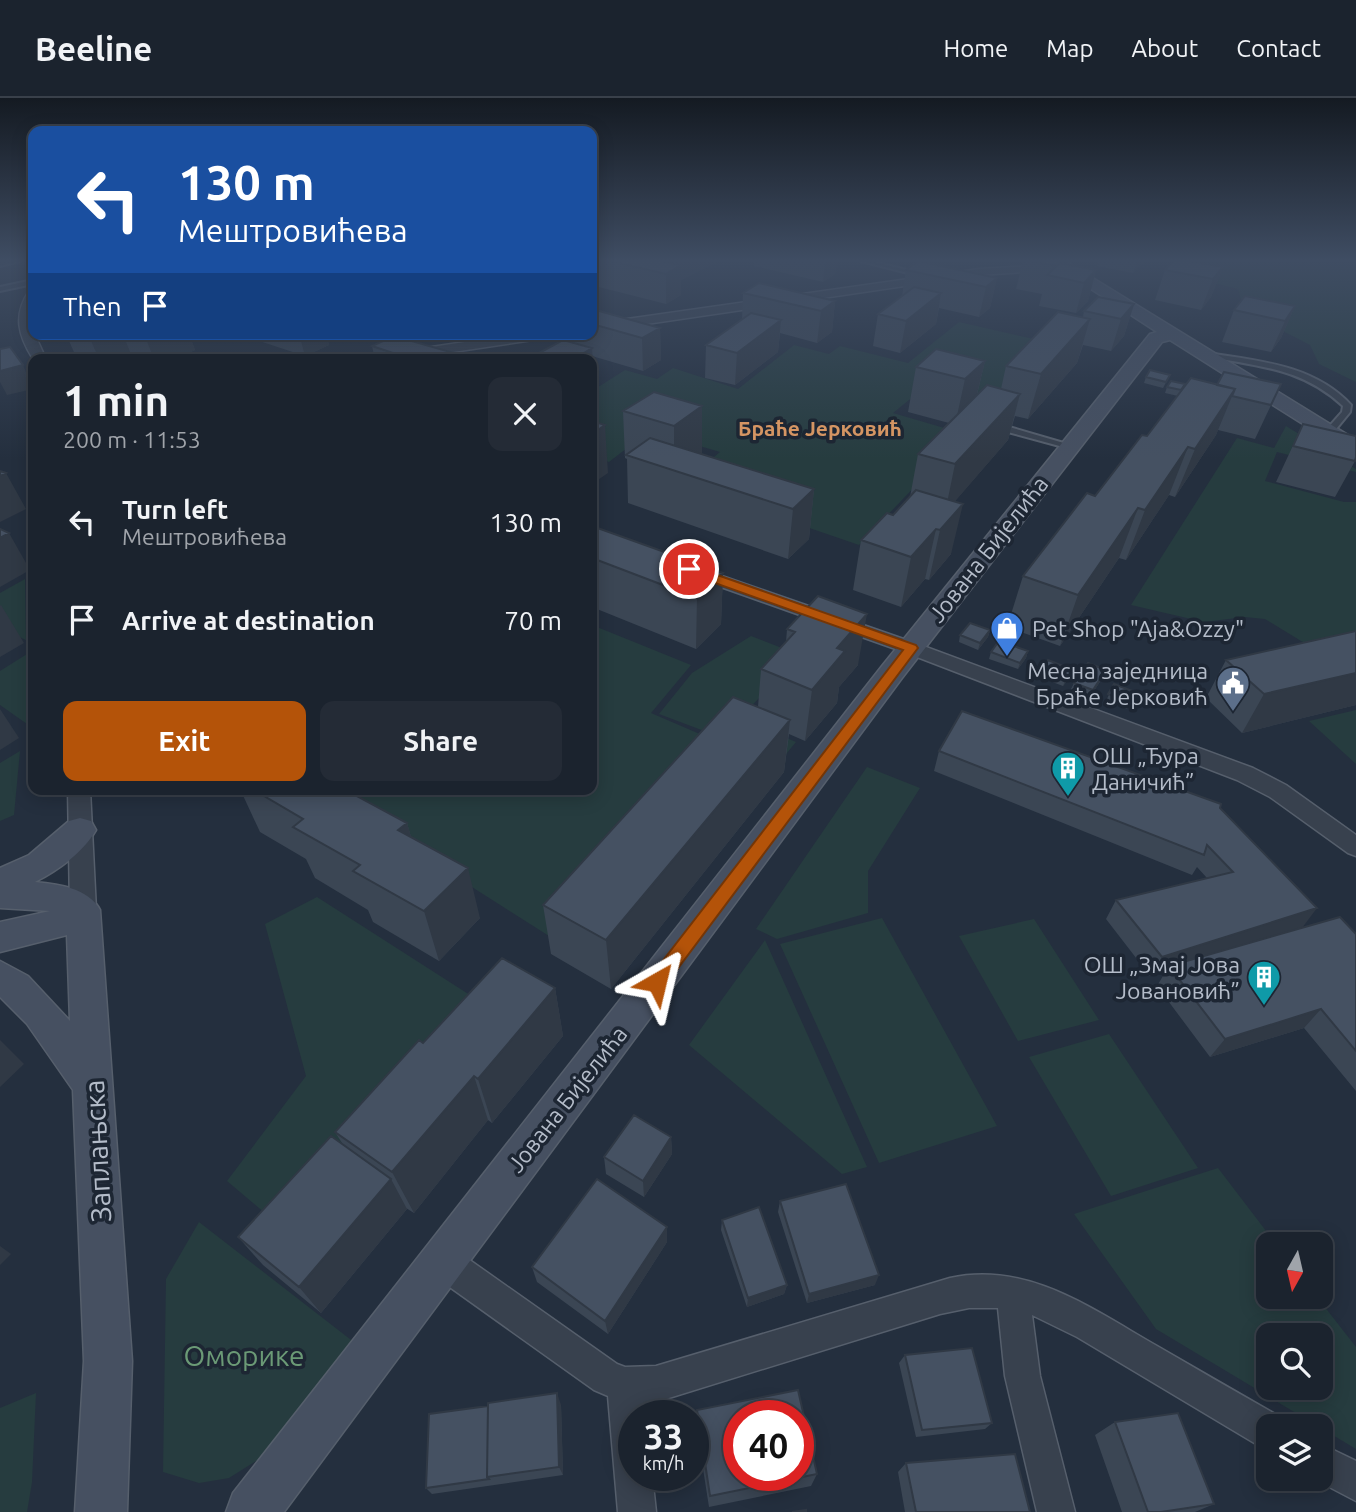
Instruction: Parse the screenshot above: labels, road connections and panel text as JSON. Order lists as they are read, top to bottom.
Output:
{
  "streets": {
    "street": ["Јована Бијелића", "Заплањска"]
  },
  "districts": ["Браће Јерковић"],
  "parks": ["Оморике"],
  "places": {
    "shop": ["Pet Shop \"Aja&Ozzy\""],
    "public building": ["Месна заједница Браће Јерковић"],
    "building": ["ОШ „Ђура Даничић”", "ОШ „Змај Јова Јовановић”"]
  },
  "north": "bottom",
  "page": {
    "header": "Beeline",
    "nav": [
      "Home",
      "Map",
      "About",
      "Contact"
    ],
    "turn": ["130 m", "Мештровићева"],
    "then": "Then",
    "heading": ["1 min", "200 m · 11:53"],
    "list": [
      {
        "name": "Turn left",
        "note": "Мештровићева",
        "value": "130 m"
      },
      {
        "name": "Arrive at destination",
        "value": "70 m"
      }
    ],
    "buttons": ["Exit", "Share"],
    "speed": "33 km/h",
    "limit": "40"
  }
}
